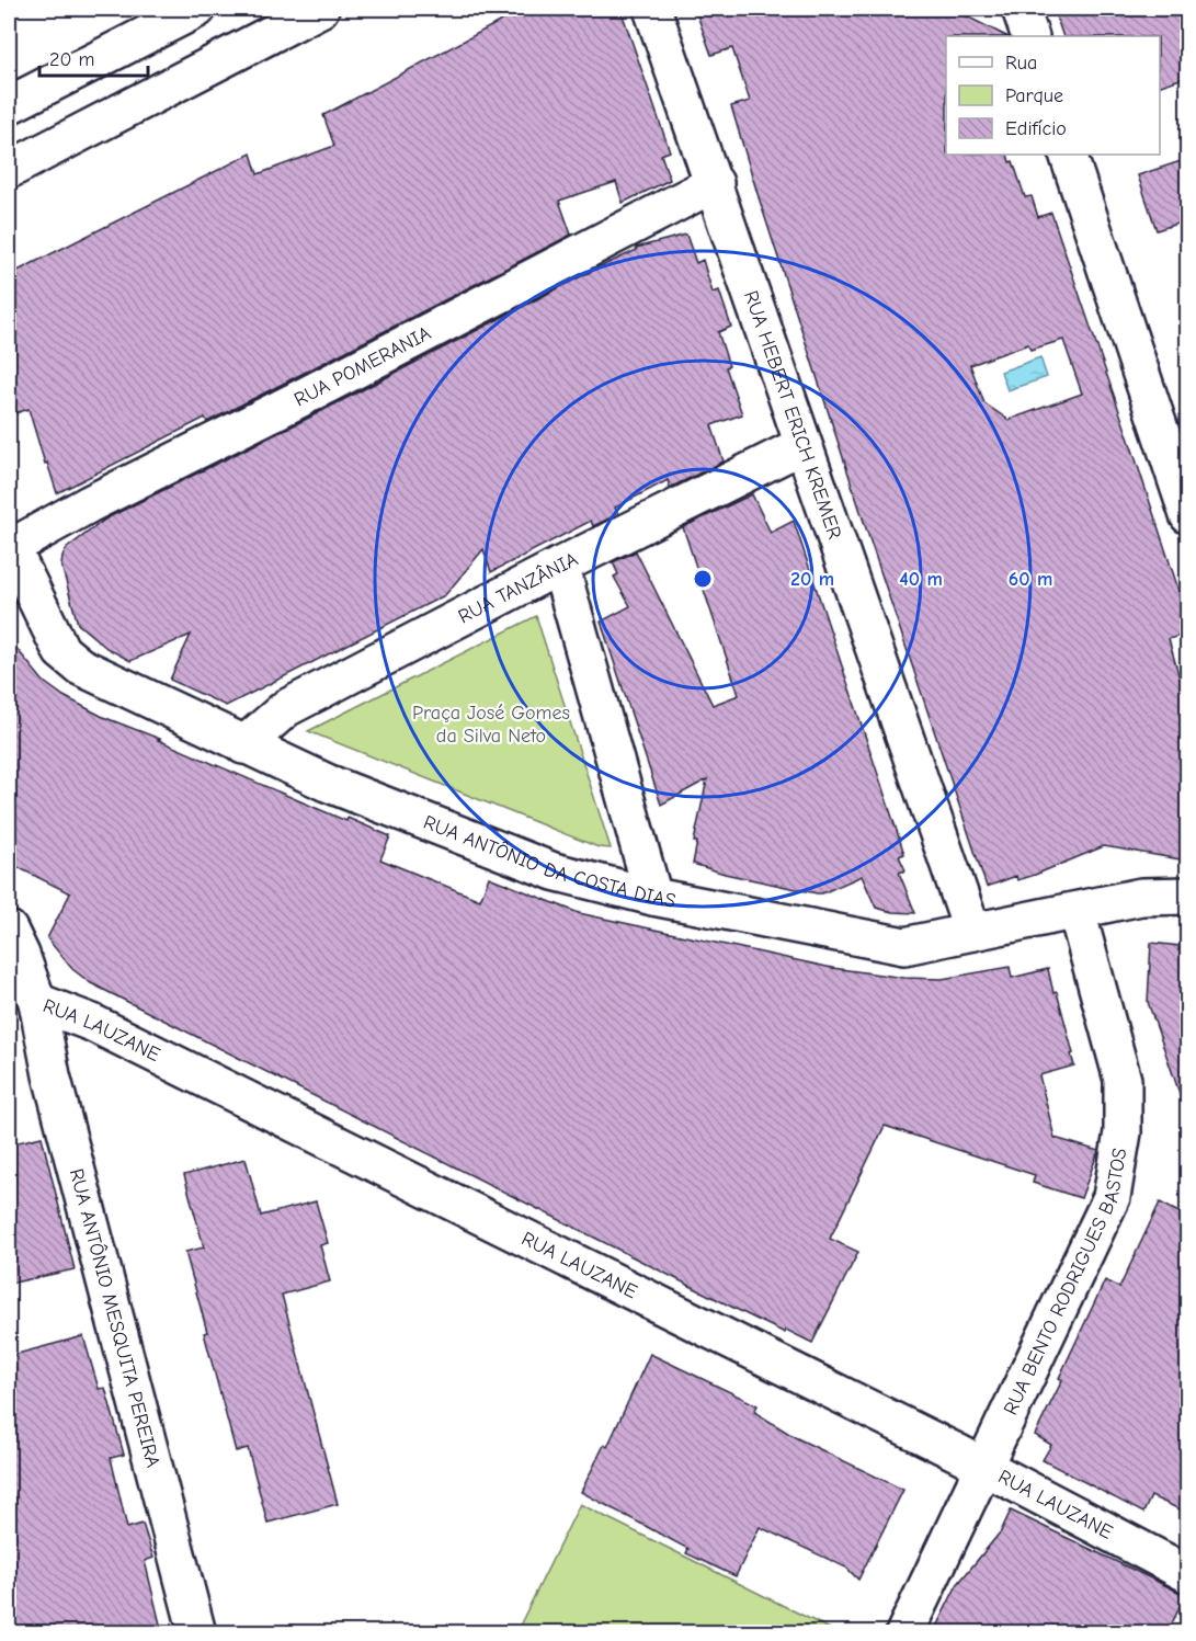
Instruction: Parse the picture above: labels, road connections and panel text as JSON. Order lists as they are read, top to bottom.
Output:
{
  "streets": {
    "street": [
      "RUA POMERANIA",
      "RUA HEBERT ERICH KREMER",
      "RUA TANZÂNIA",
      "RUA ANTÔNIO DA COSTA DIAS",
      "RUA LAUZANE",
      "RUA BENTO RODRIGUES BASTOS",
      "RUA ANTÔNIO MESQUITA PEREIRA"
    ]
  },
  "crossings": [
    ["RUA POMERANIA", "RUA HEBERT ERICH KREMER"],
    ["RUA POMERANIA", "RUA ANTÔNIO DA COSTA DIAS"],
    ["RUA HEBERT ERICH KREMER", "RUA TANZÂNIA"],
    ["RUA HEBERT ERICH KREMER", "RUA ANTÔNIO DA COSTA DIAS"],
    ["RUA TANZÂNIA", "RUA ANTÔNIO DA COSTA DIAS"],
    ["RUA ANTÔNIO DA COSTA DIAS", "RUA BENTO RODRIGUES BASTOS"],
    ["RUA LAUZANE", "RUA BENTO RODRIGUES BASTOS"],
    ["RUA LAUZANE", "RUA ANTÔNIO MESQUITA PEREIRA"]
  ],
  "parks": ["Praça José Gomes da Silva Neto"],
  "legend": ["Rua", "Parque", "Edifício"],
  "scale_bar": "20 m",
  "rings": ["20 m", "40 m", "60 m"]
}
